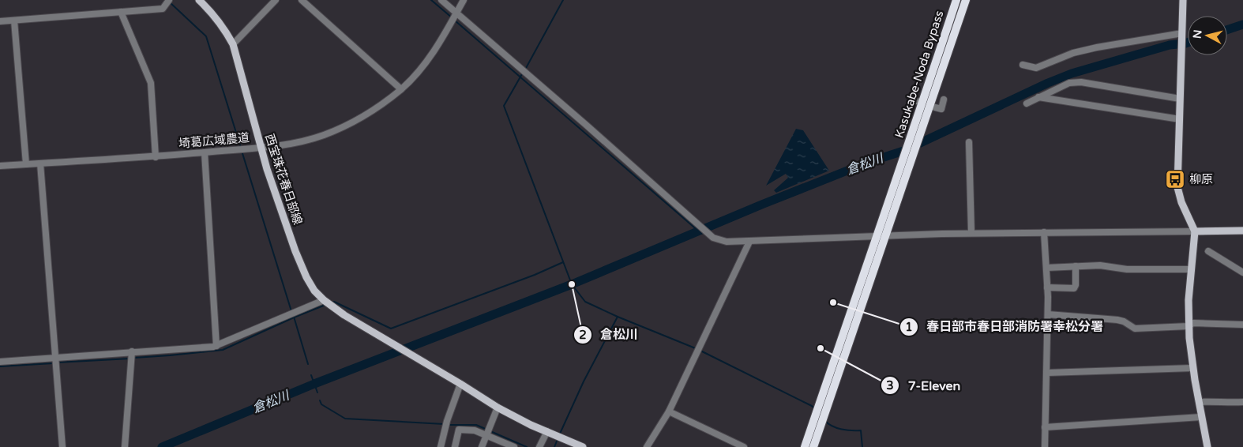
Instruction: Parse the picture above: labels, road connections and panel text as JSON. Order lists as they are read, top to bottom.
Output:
{
  "streets": {
    "highway": ["Kasukabe-Noda Bypass"],
    "main road": ["西宝珠花春日部線"],
    "street": ["埼葛広域農道"]
  },
  "crossings": [
    ["埼葛広域農道", "西宝珠花春日部線"]
  ],
  "water": ["倉松川"],
  "places": {
    "bus stop": ["柳原"],
    "other": ["倉松川", "春日部市春日部消防署幸松分署", "7-Eleven"]
  },
  "north": "left"
}
